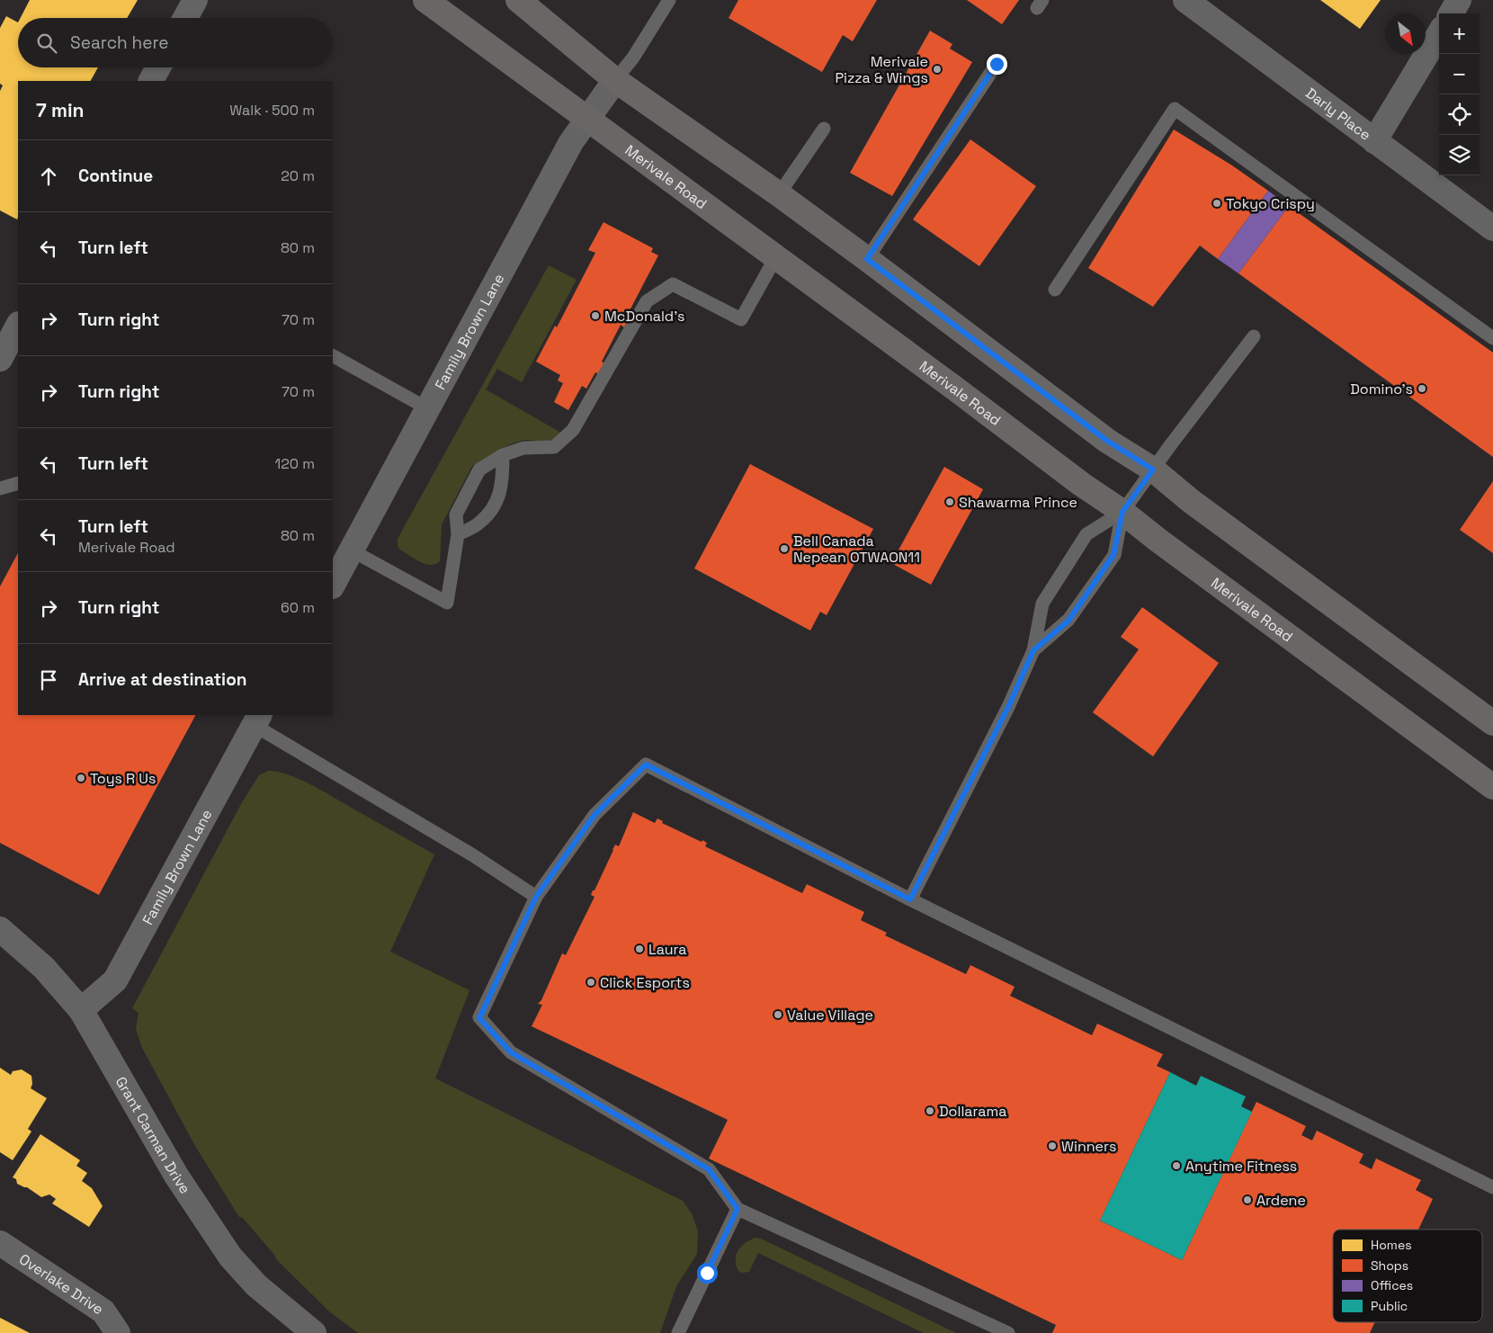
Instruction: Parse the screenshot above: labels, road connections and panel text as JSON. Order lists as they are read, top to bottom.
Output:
{
  "streets": {
    "main road": ["Merivale Road"],
    "street": [
      "Darly Place",
      "Family Brown Lane",
      "Grant Carman Drive",
      "Overlake Drive"
    ]
  },
  "crossings": [
    ["Merivale Road", "Family Brown Lane"],
    ["Family Brown Lane", "Grant Carman Drive"]
  ],
  "places": [
    "Merivale Pizza & Wings",
    "Tokyo Crispy",
    "McDonald's",
    "Domino's",
    "Shawarma Prince",
    "Bell Canada Nepean OTWAON11",
    "Toys R Us",
    "Laura",
    "Click Esports",
    "Value Village",
    "Dollarama",
    "Winners",
    "Anytime Fitness",
    "Ardene"
  ],
  "legend": [
    "Homes",
    "Shops",
    "Offices",
    "Public"
  ],
  "north": "bottom right",
  "page": {
    "map_buttons": ["+", "−"],
    "search": "Search here",
    "heading": ["7 min", "Walk · 500 m"],
    "list": [
      ["Continue", "20 m"],
      ["Turn left", "80 m"],
      ["Turn right", "70 m"],
      ["Turn right", "70 m"],
      ["Turn left", "120 m"],
      ["Turn left", "Merivale Road", "80 m"],
      ["Turn right", "60 m"],
      "Arrive at destination"
    ]
  }
}
